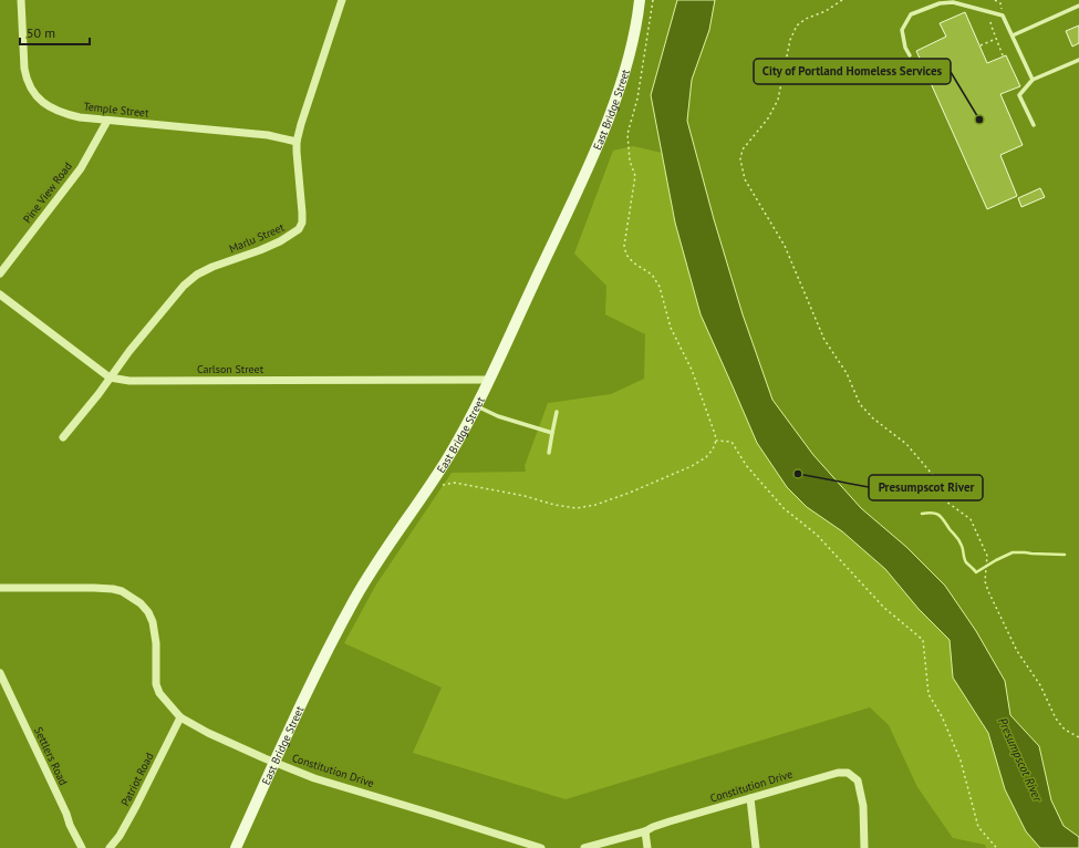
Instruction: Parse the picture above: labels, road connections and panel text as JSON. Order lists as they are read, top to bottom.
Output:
{
  "streets": {
    "street": [
      "East Bridge Street",
      "Temple Street",
      "Pine View Road",
      "Marlu Street",
      "Carlson Street",
      "Settlers Road",
      "Constitution Drive",
      "Patriot Road"
    ]
  },
  "crossings": [
    ["East Bridge Street", "Carlson Street"],
    ["East Bridge Street", "Constitution Drive"],
    ["Temple Street", "Pine View Road"],
    ["Temple Street", "Marlu Street"],
    ["Marlu Street", "Carlson Street"],
    ["Constitution Drive", "Patriot Road"]
  ],
  "water": ["Presumpscot River"],
  "places": ["City of Portland Homeless Services", "Presumpscot River"],
  "scale_bar": "50 m"
}
